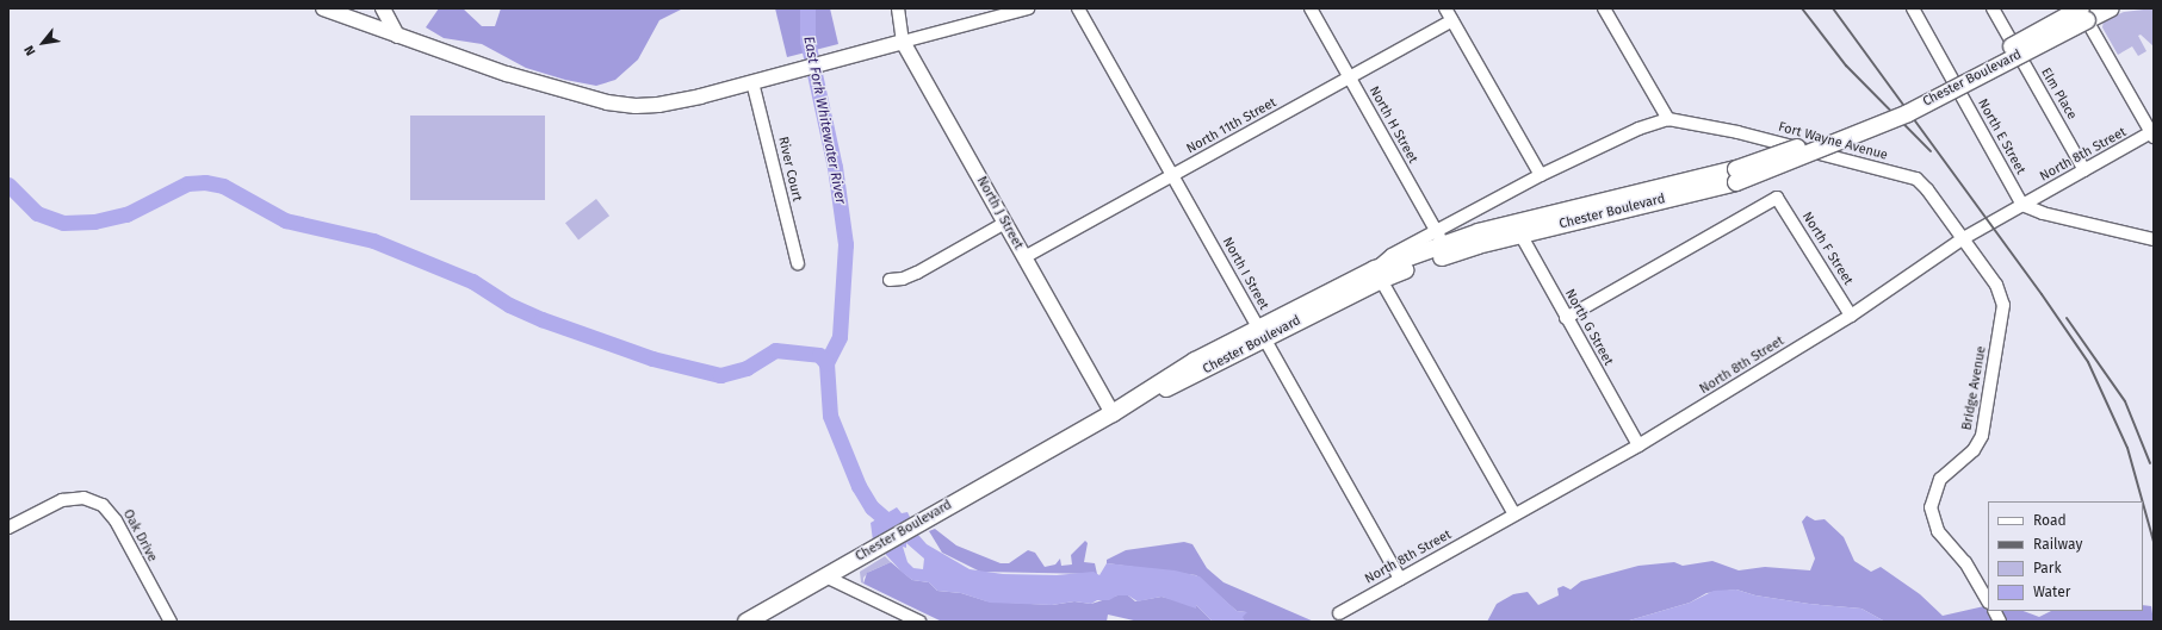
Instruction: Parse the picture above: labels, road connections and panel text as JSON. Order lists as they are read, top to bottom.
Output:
{
  "streets": {
    "highway": ["Chester Boulevard"],
    "main road": ["North J Street"],
    "street": [
      "Elm Place",
      "North H Street",
      "North 11th Street",
      "North E Street",
      "Fort Wayne Avenue",
      "North 8th Street",
      "River Court",
      "North F Street",
      "North I Street",
      "North G Street",
      "Bridge Avenue",
      "Oak Drive"
    ]
  },
  "crossings": [
    ["Chester Boulevard", "North H Street"],
    ["Chester Boulevard", "North E Street"],
    ["Chester Boulevard", "Fort Wayne Avenue"],
    ["Chester Boulevard", "North J Street"],
    ["Chester Boulevard", "North I Street"],
    ["Chester Boulevard", "North G Street"],
    ["Elm Place", "North 8th Street"],
    ["North H Street", "North 11th Street"],
    ["North 11th Street", "North J Street"],
    ["North 11th Street", "North I Street"],
    ["North E Street", "North 8th Street"],
    ["Fort Wayne Avenue", "North 8th Street"],
    ["Fort Wayne Avenue", "Bridge Avenue"],
    ["North 8th Street", "North F Street"],
    ["North 8th Street", "North I Street"],
    ["North 8th Street", "North G Street"],
    ["North 8th Street", "Bridge Avenue"],
    ["North F Street", "North G Street"]
  ],
  "water": ["East Fork Whitewater River"],
  "legend": [
    "Road",
    "Railway",
    "Park",
    "Water"
  ],
  "north": "bottom left"
}
